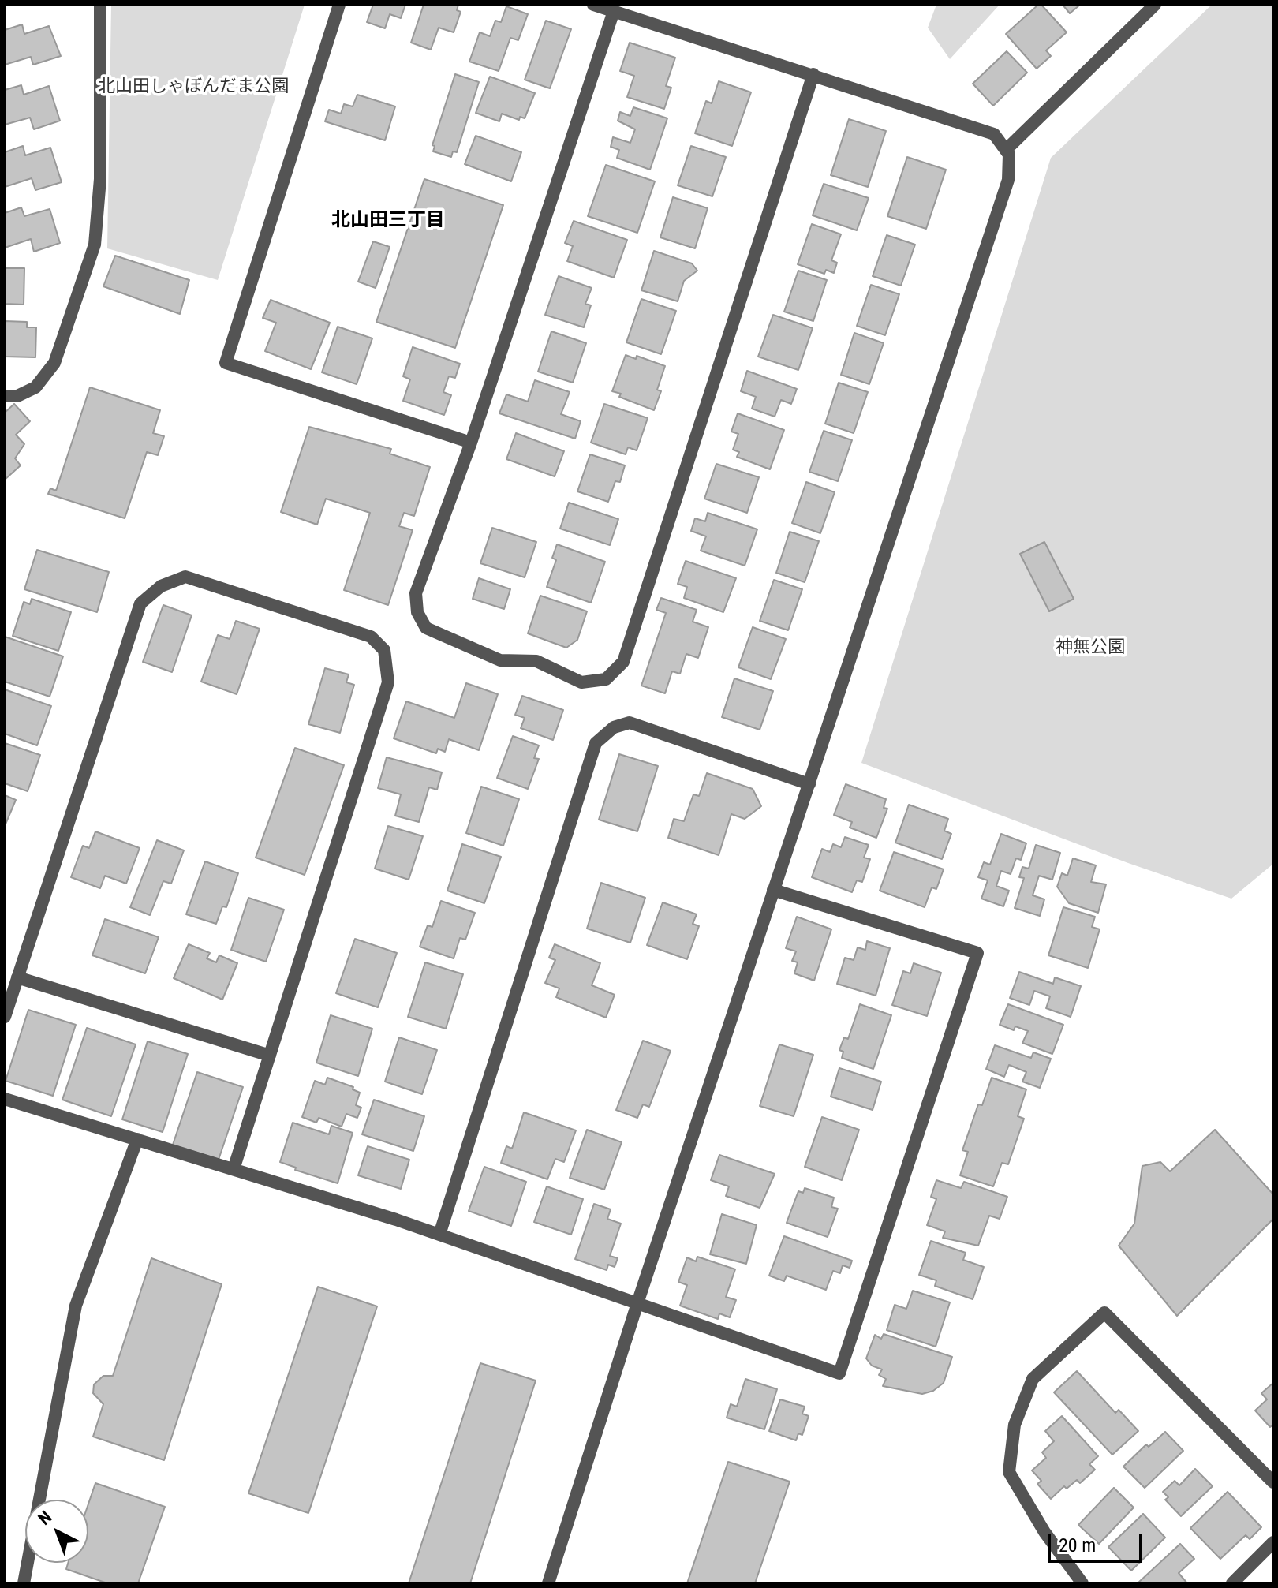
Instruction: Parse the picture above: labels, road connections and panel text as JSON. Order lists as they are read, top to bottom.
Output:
{
  "districts": ["北山田三丁目"],
  "parks": ["北山田しゃぼんだま公園", "神無公園"],
  "scale_bar": "20 m",
  "north": "top left"
}
